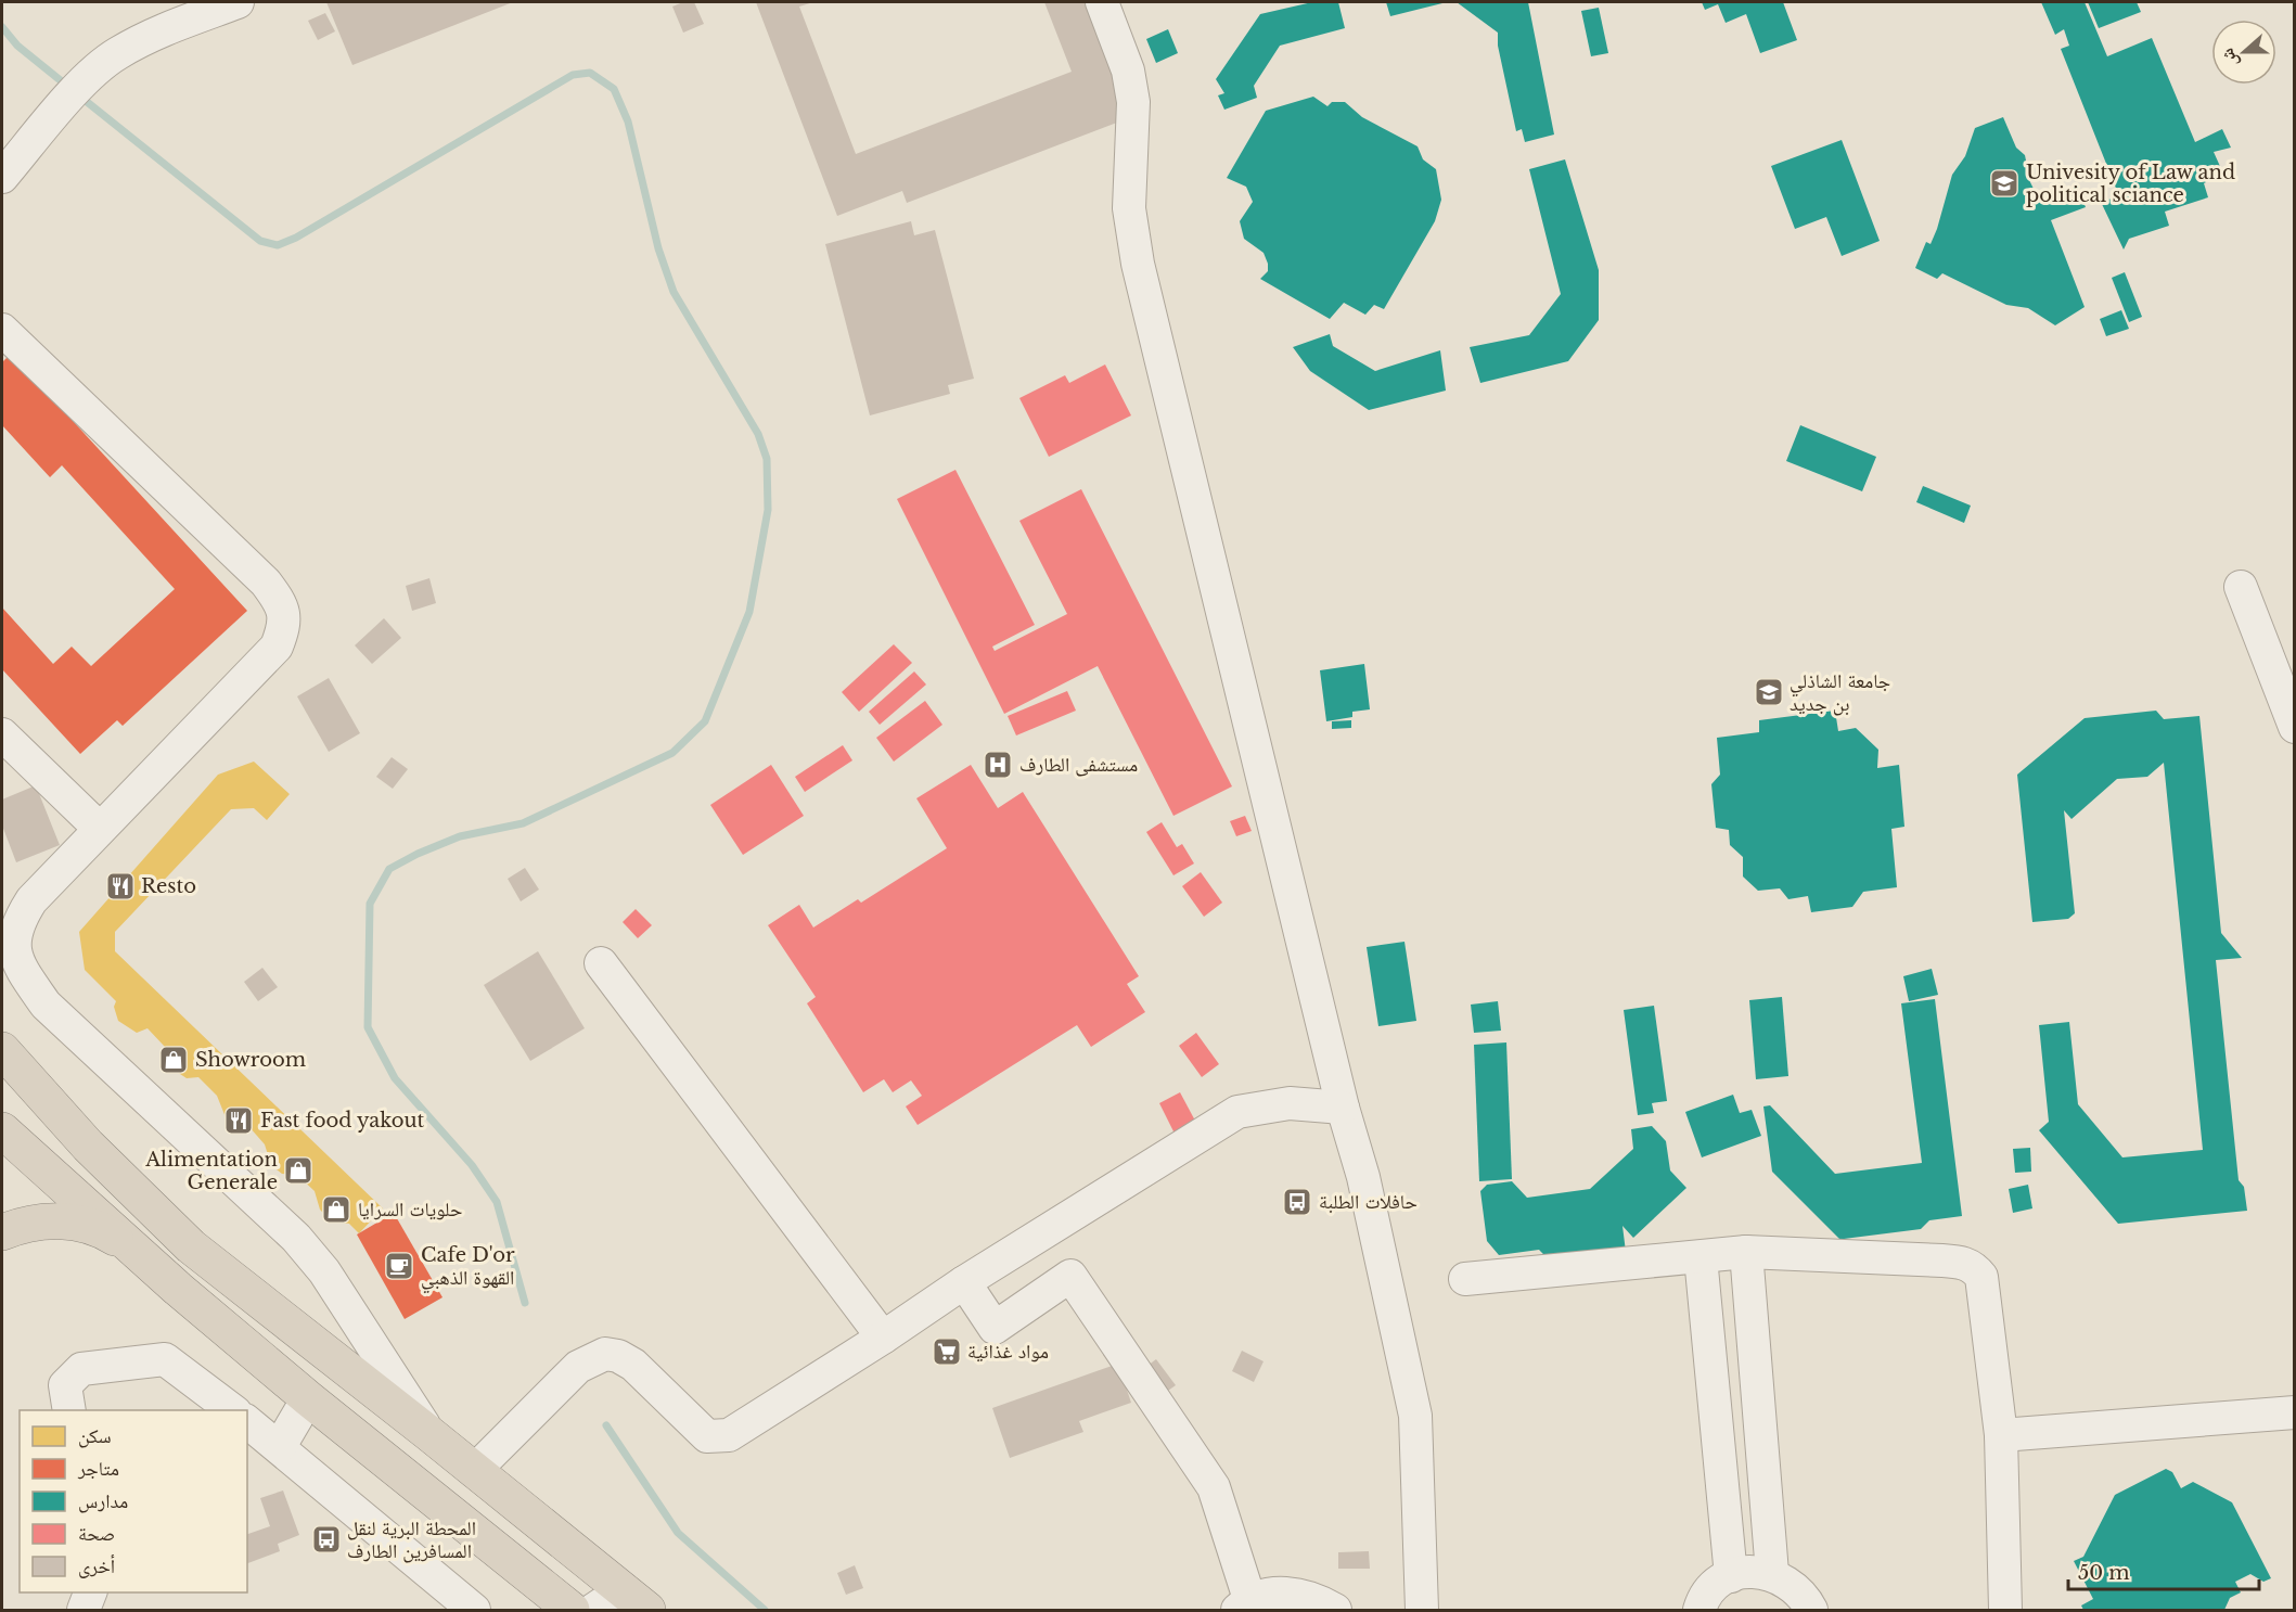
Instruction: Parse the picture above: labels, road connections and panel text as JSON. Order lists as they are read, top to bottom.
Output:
{
  "places": {
    "school or university": ["Univesity of Law and political sciance", "جامعة الشاذلي بن جديد"],
    "hospital": ["مستشفى الطارف"],
    "restaurant": ["Resto", "Fast food yakout"],
    "shop": ["Showroom", "Alimentation Generale", "حلويات السرايا"],
    "bus stop": ["حافلات الطلبة", "المحطة البرية لنقل المسافرين الطارف"],
    "cafe": ["Cafe D'or القهوة الذهبي"],
    "supermarket": ["مواد غذائية"]
  },
  "legend": [
    "سكن",
    "متاجر",
    "مدارس",
    "صحة",
    "أخرى"
  ],
  "scale_bar": "50 m",
  "north": "left"
}
